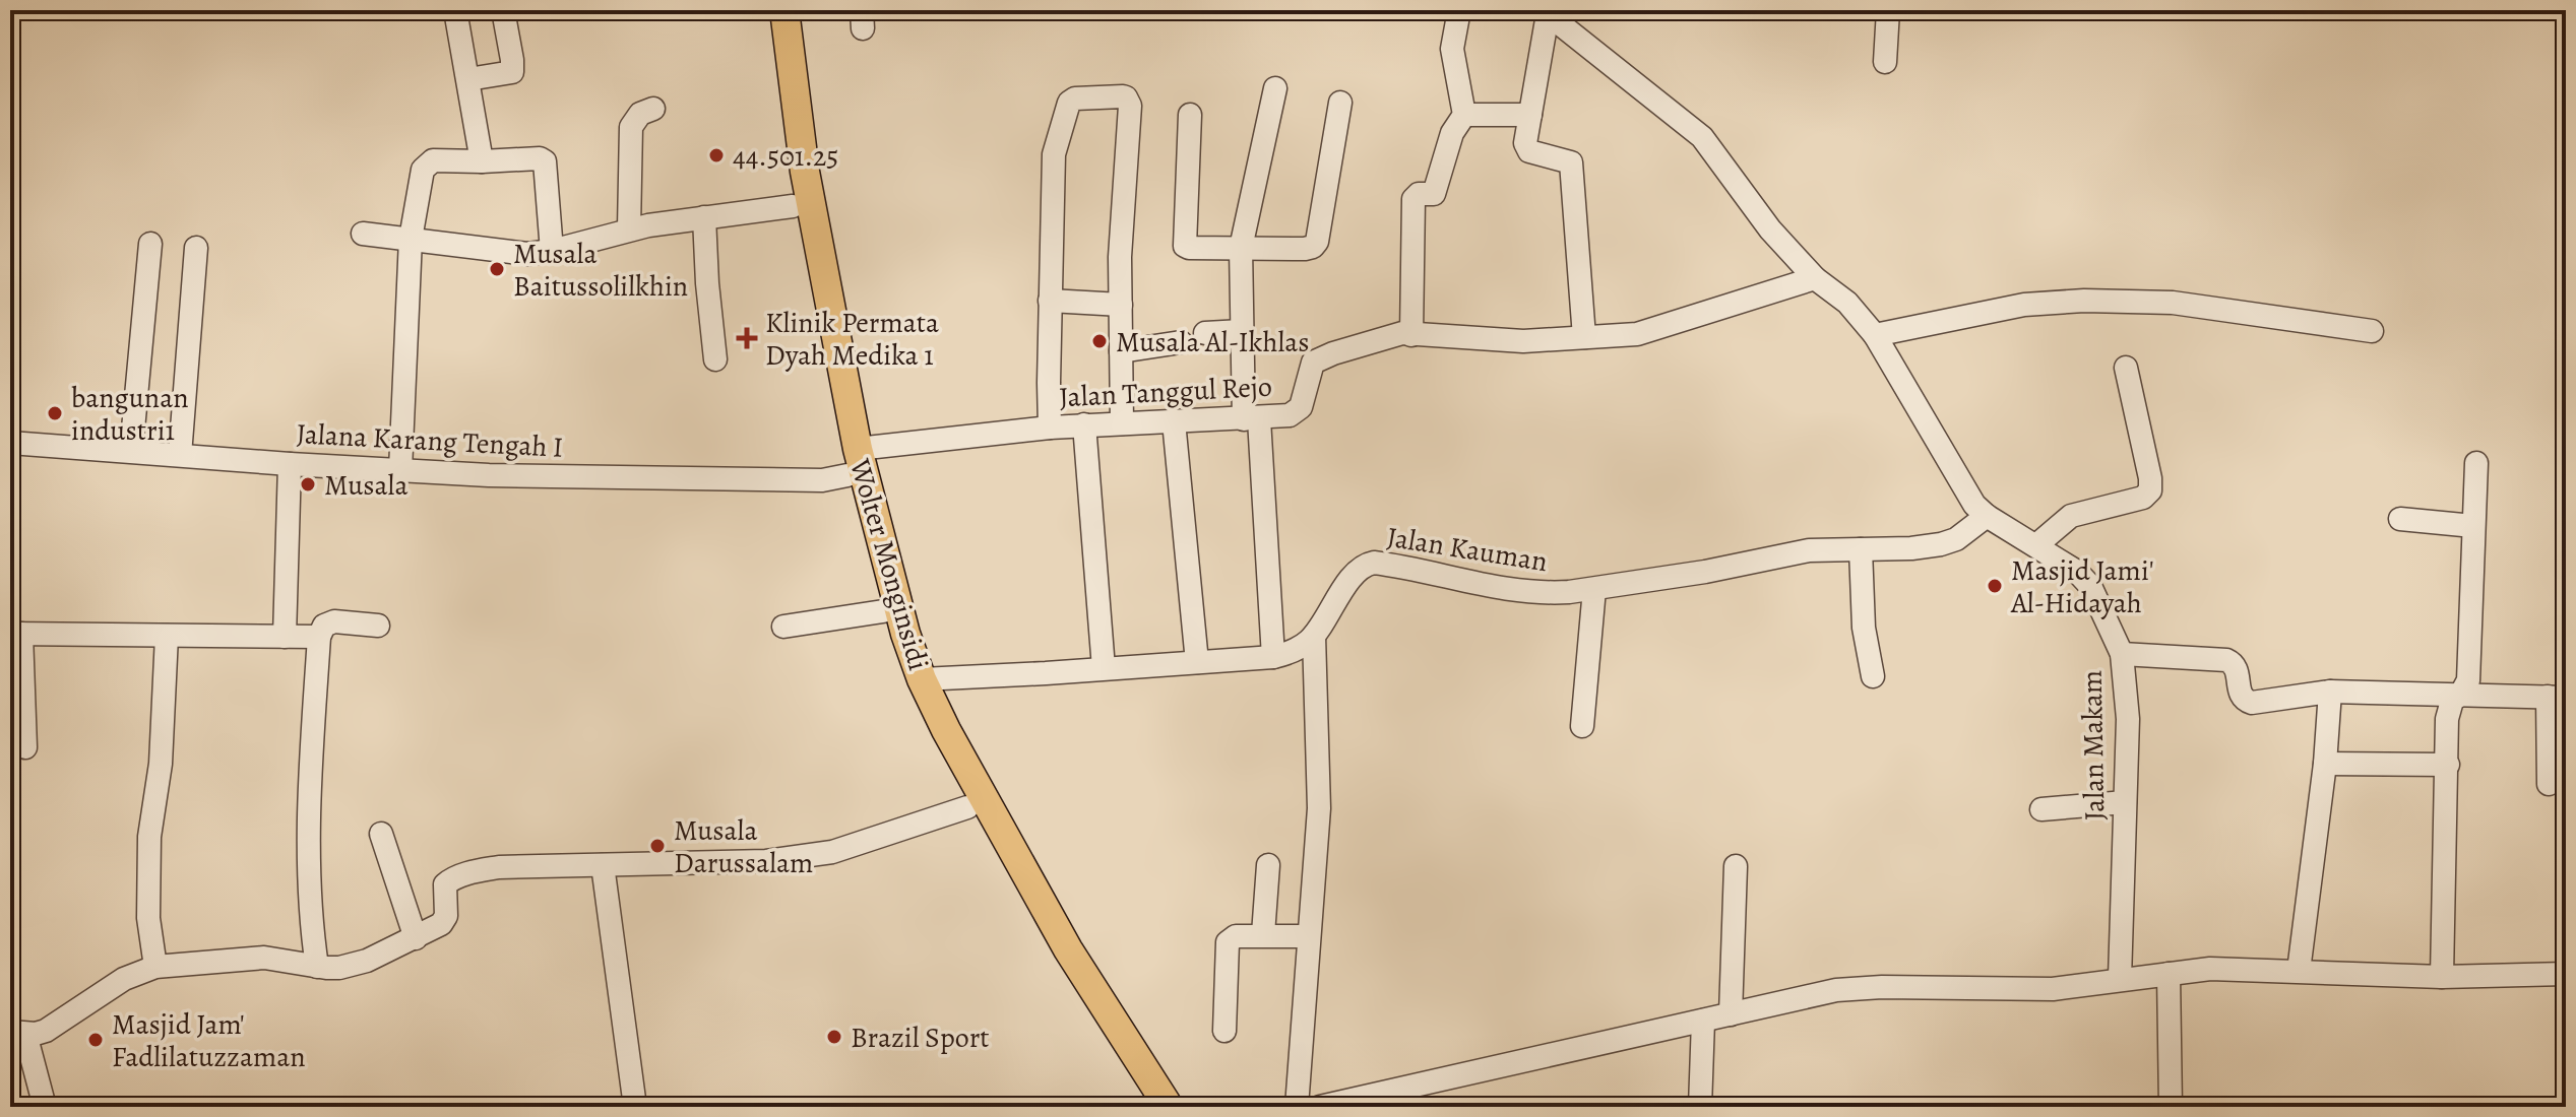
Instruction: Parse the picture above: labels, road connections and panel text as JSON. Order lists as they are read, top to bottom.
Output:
{
  "streets": {
    "main road": ["Wolter Monginsidi"],
    "street": [
      "Jalan Tanggul Rejo",
      "Jalana Karang Tengah I",
      "Jalan Kauman",
      "Jalan Makam"
    ]
  },
  "crossings": [
    ["Jalan Tanggul Rejo", "Jalana Karang Tengah I"],
    ["Jalan Tanggul Rejo", "Wolter Monginsidi"],
    ["Jalana Karang Tengah I", "Wolter Monginsidi"],
    ["Jalan Kauman", "Wolter Monginsidi"],
    ["Jalan Kauman", "Jalan Makam"]
  ],
  "places": {
    "other": [
      "44.501.25",
      "Musala Baitussolilkhin",
      "Musala Al-Ikhlas",
      "bangunan industri1",
      "Musala",
      "Masjid Jami' Al-Hidayah",
      "Musala Darussalam",
      "Brazil Sport",
      "Masjid Jam' Fadlilatuzzaman"
    ],
    "health": ["Klinik Permata Dyah Medika 1"]
  }
}
